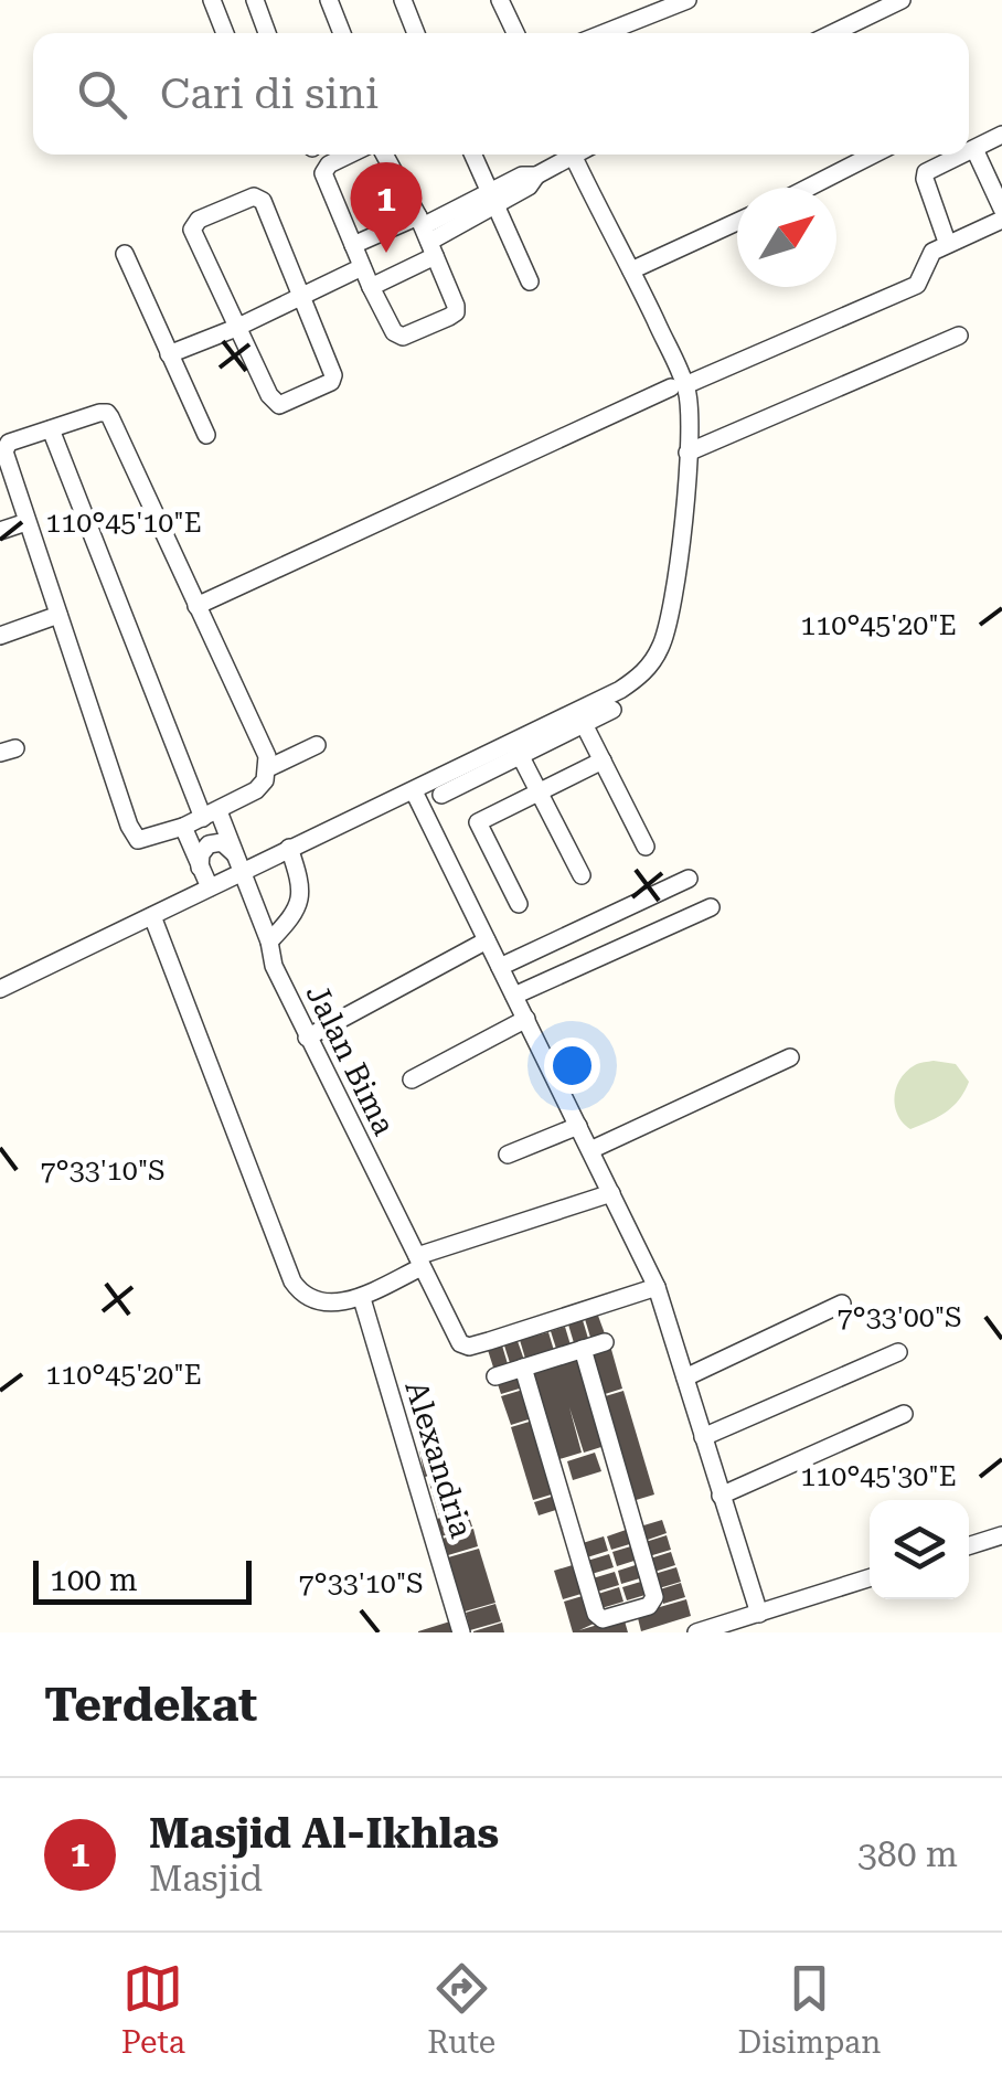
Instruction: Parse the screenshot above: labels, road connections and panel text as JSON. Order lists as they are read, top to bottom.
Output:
{
  "streets": {
    "street": ["Jalan Bima", "Alexandria"]
  },
  "scale_bar": "100 m",
  "north": "top right",
  "page": {
    "search": "Cari di sini",
    "pins": "1",
    "scale": "100 m",
    "heading": "Terdekat",
    "list": [
      {
        "mark": "1",
        "name": "Masjid Al-Ikhlas",
        "note": "Masjid",
        "value": "380 m"
      }
    ],
    "nav": ["Peta", "Rute", "Disimpan"]
  },
  "coordinates": [
    "110°45'10\"E",
    "110°45'20\"E",
    "7°33'10\"S",
    "7°33'00\"S",
    "110°45'30\"E"
  ]
}
